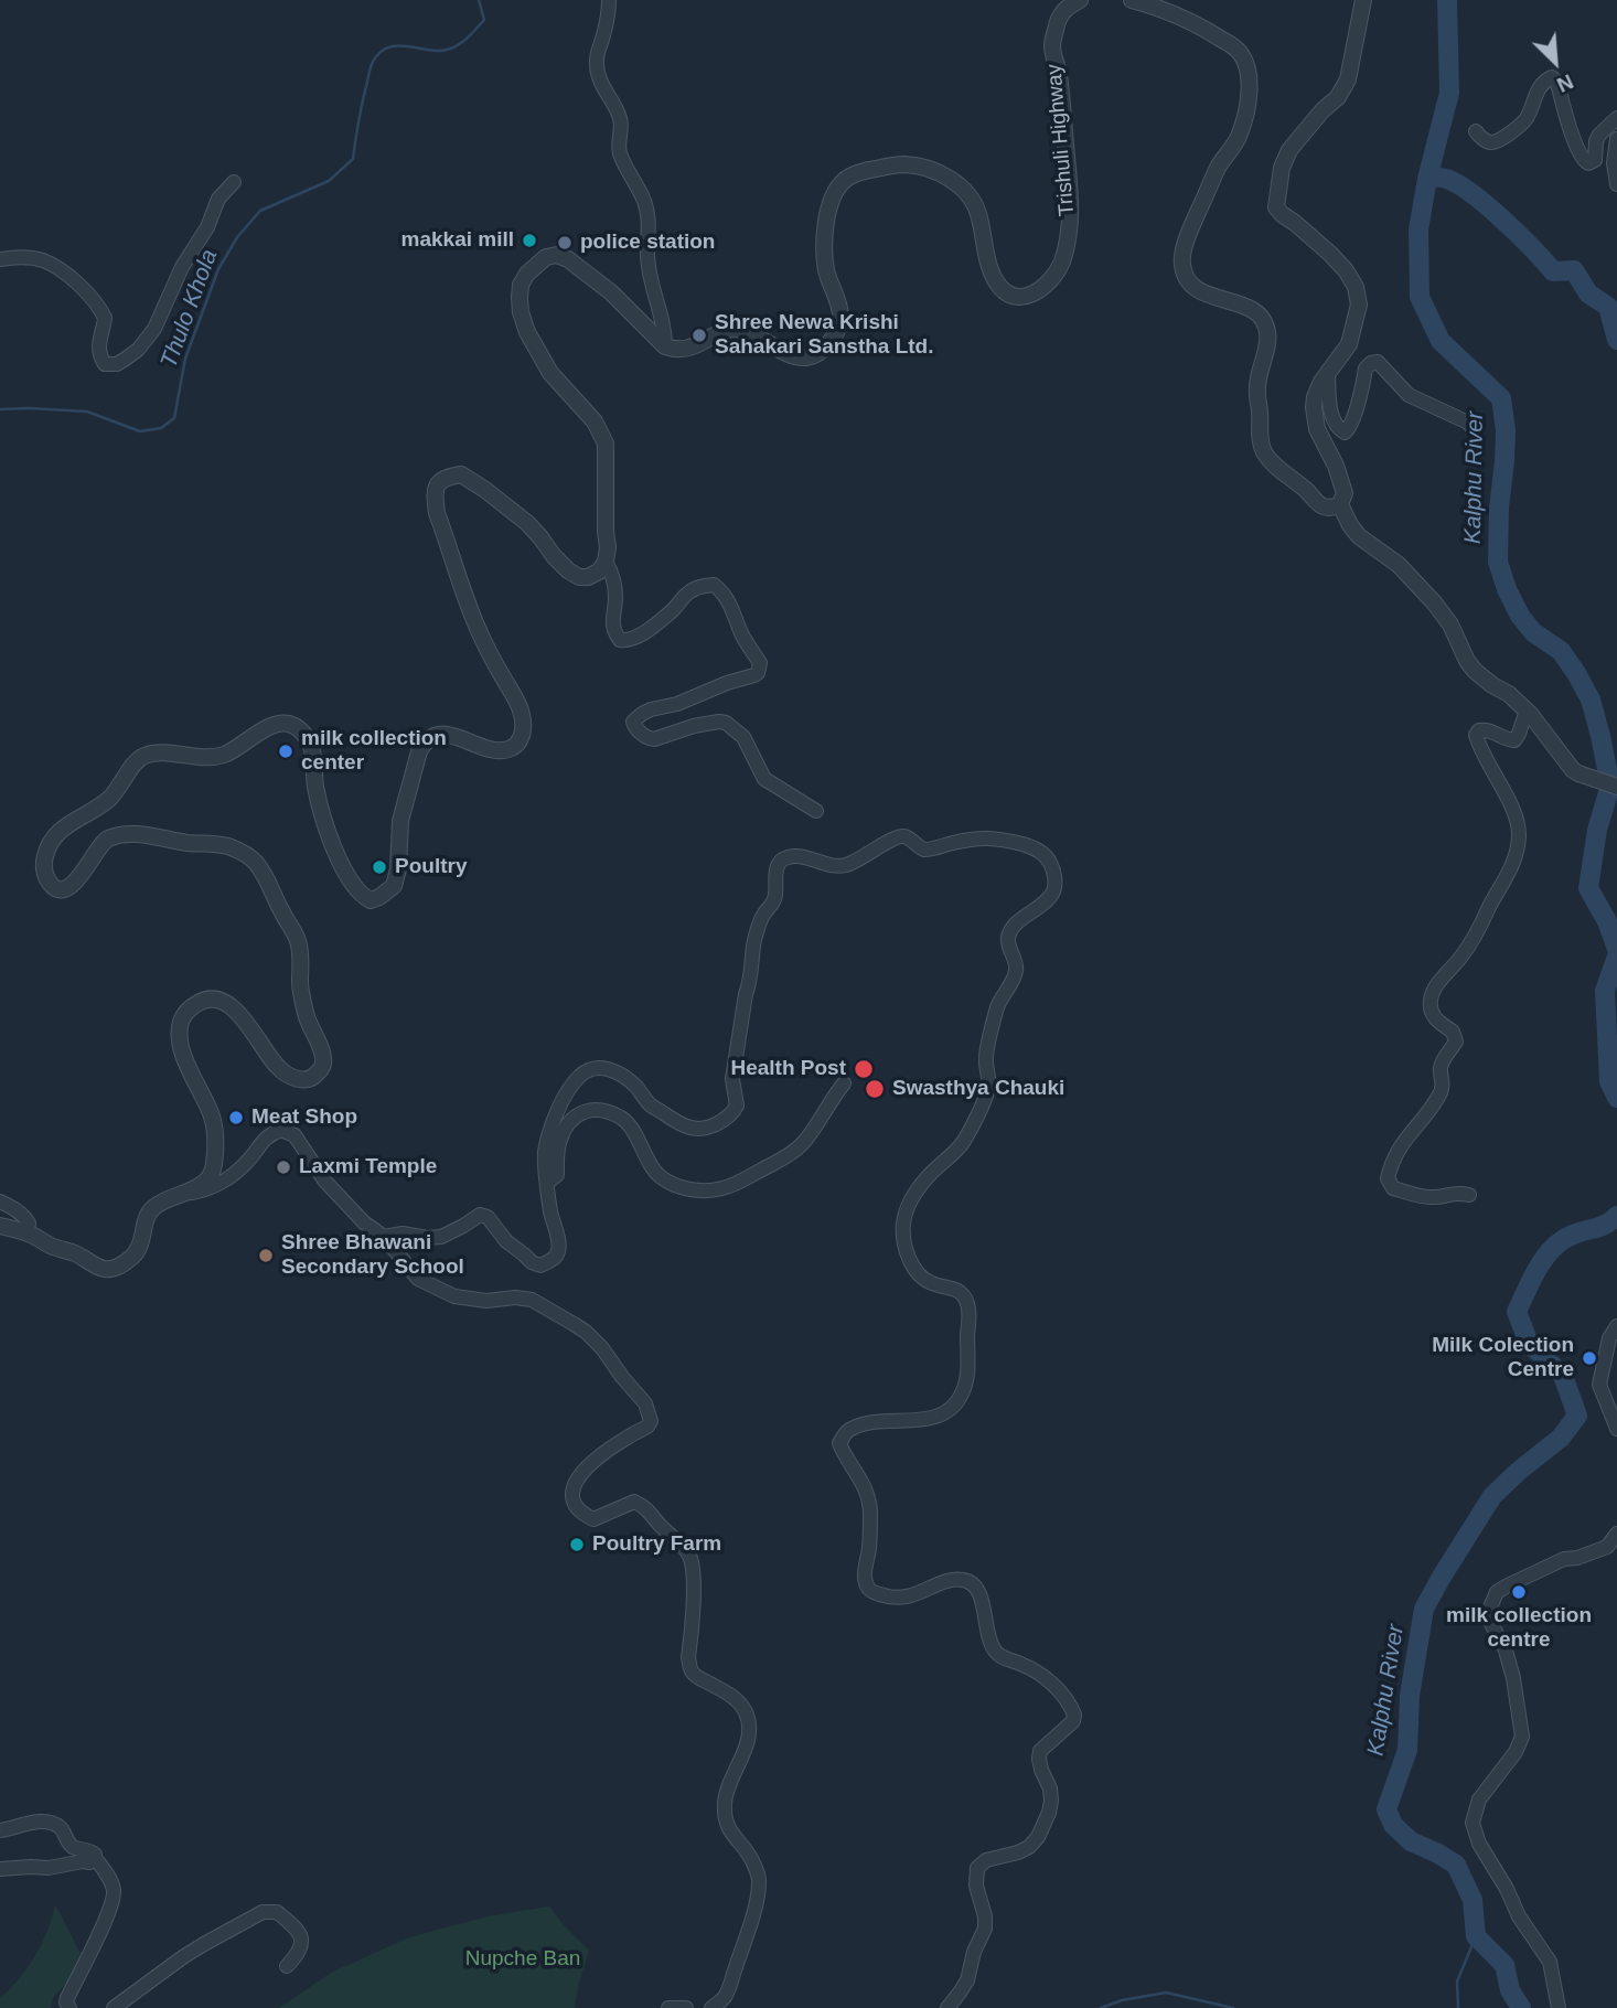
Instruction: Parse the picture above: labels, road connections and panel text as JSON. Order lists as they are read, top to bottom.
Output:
{
  "streets": {
    "street": ["Trishuli Highway"]
  },
  "water": ["Thulo Khola", "Kalphu River"],
  "parks": ["Nupche Ban"],
  "places": [
    "makkai mill",
    "police station",
    "Shree Newa Krishi Sahakari Sanstha Ltd.",
    "milk collection center",
    "Poultry",
    "Health Post",
    "Swasthya Chauki",
    "Meat Shop",
    "Laxmi Temple",
    "Shree Bhawani Secondary School",
    "Milk Colection Centre",
    "Poultry Farm",
    "milk collection centre"
  ],
  "north": "bottom right"
}
